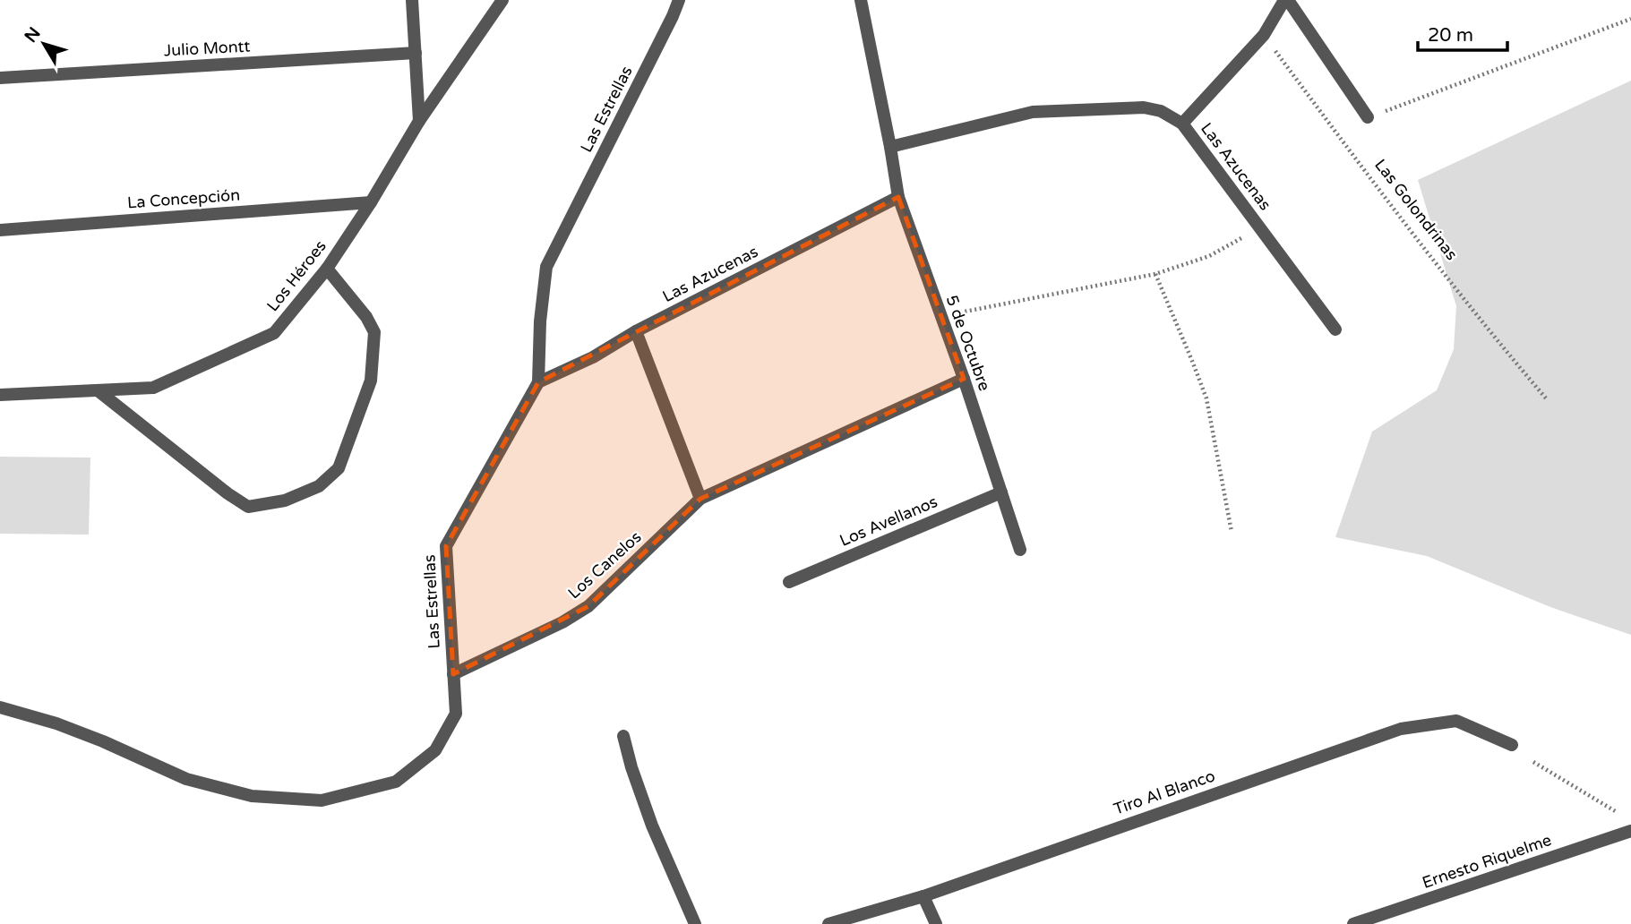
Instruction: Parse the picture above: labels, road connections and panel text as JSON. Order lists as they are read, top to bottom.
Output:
{
  "streets": {
    "street": [
      "Julio Montt",
      "Las Estrellas",
      "Las Azucenas",
      "La Concepción",
      "Los Héroes",
      "5 de Octubre",
      "Los Avellanos",
      "Los Canelos",
      "Tiro Al Blanco",
      "Ernesto Riquelme"
    ],
    "path": ["Las Golondrinas"]
  },
  "crossings": [
    ["Las Estrellas", "Las Azucenas"],
    ["Las Estrellas", "Los Canelos"],
    ["Las Azucenas", "Las Golondrinas"],
    ["Las Azucenas", "5 de Octubre"],
    ["La Concepción", "Los Héroes"],
    ["5 de Octubre", "Los Avellanos"],
    ["5 de Octubre", "Los Canelos"]
  ],
  "scale_bar": "20 m",
  "north": "top left"
}
